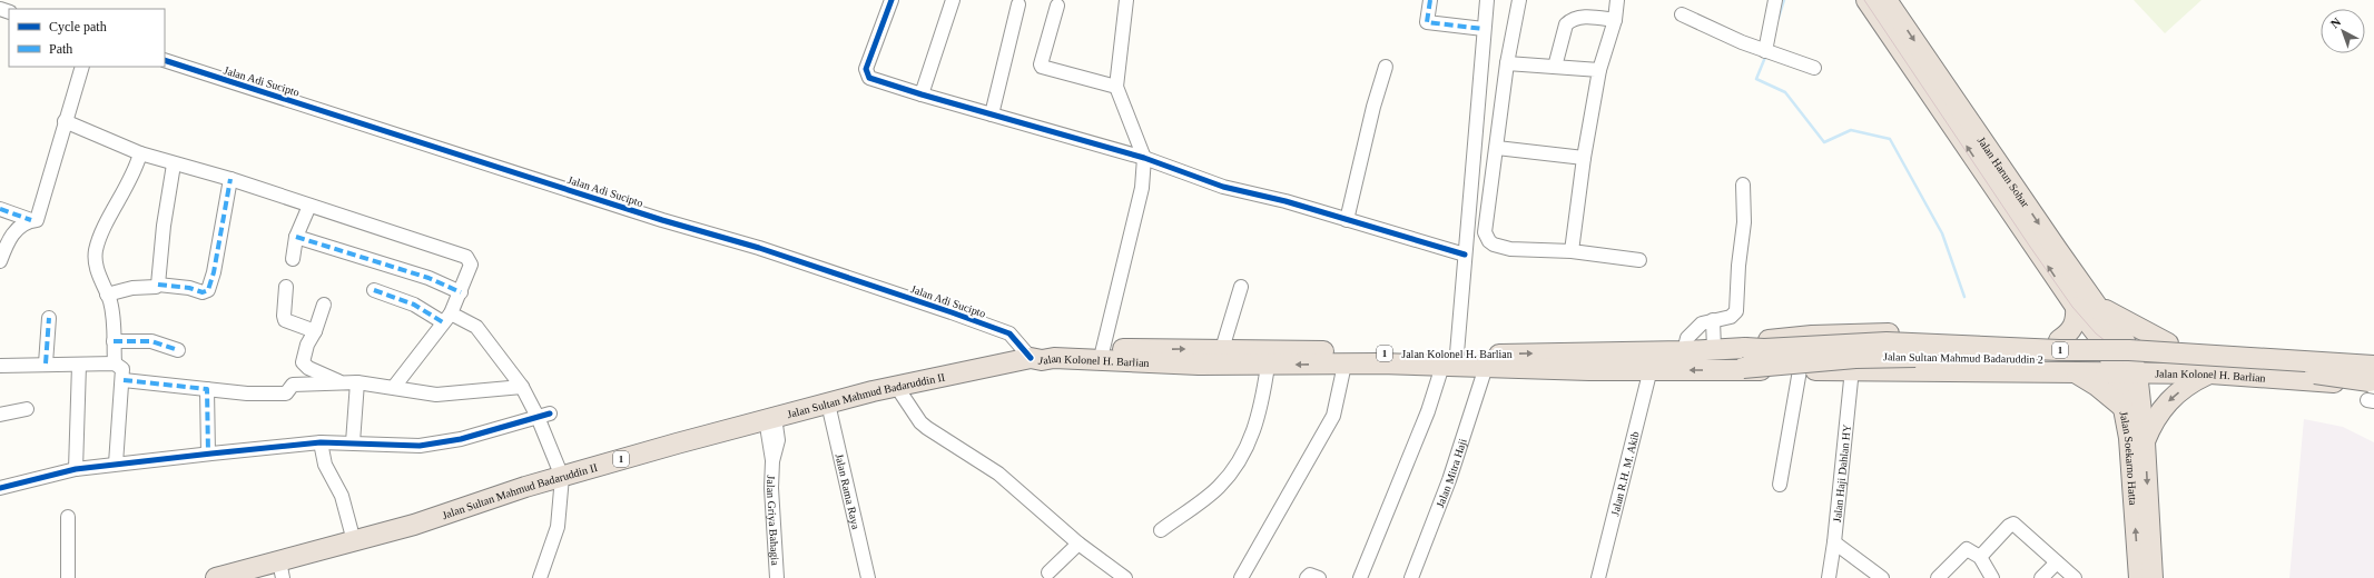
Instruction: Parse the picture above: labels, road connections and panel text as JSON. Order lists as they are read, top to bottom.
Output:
{
  "streets": {
    "highway": [
      "Jalan Harun Sohar",
      "1",
      "Jalan Kolonel H. Barlian",
      "Jalan Sultan Mahmud Badaruddin 2",
      "Jalan Sultan Mahmud Badaruddin II",
      "Jalan Soekarno Hatta"
    ],
    "street": [
      "Jalan Adi Sucipto",
      "Jalan Mitra Haji",
      "Jalan R.H. M. Akib",
      "Jalan Haji Dahlan HY",
      "Jalan Rama Raya",
      "Jalan Griya Bahagia"
    ]
  },
  "crossings": [
    ["Jalan Adi Sucipto", "Jalan Kolonel H. Barlian"],
    ["Jalan Adi Sucipto", "Jalan Sultan Mahmud Badaruddin II"],
    ["Jalan Harun Sohar", "1"],
    ["Jalan Harun Sohar", "Jalan Soekarno Hatta"],
    ["1", "Jalan Kolonel H. Barlian"],
    ["1", "Jalan Sultan Mahmud Badaruddin 2"],
    ["1", "Jalan Soekarno Hatta"],
    ["1", "Jalan Haji Dahlan HY"],
    ["Jalan Kolonel H. Barlian", "Jalan Sultan Mahmud Badaruddin 2"],
    ["Jalan Kolonel H. Barlian", "Jalan Sultan Mahmud Badaruddin II"],
    ["Jalan Kolonel H. Barlian", "Jalan Soekarno Hatta"],
    ["Jalan Kolonel H. Barlian", "Jalan Mitra Haji"],
    ["Jalan Kolonel H. Barlian", "Jalan R.H. M. Akib"],
    ["Jalan Sultan Mahmud Badaruddin II", "Jalan Rama Raya"],
    ["Jalan Sultan Mahmud Badaruddin II", "Jalan Griya Bahagia"]
  ],
  "legend": ["Cycle path", "Path"],
  "north": "top left"
}
